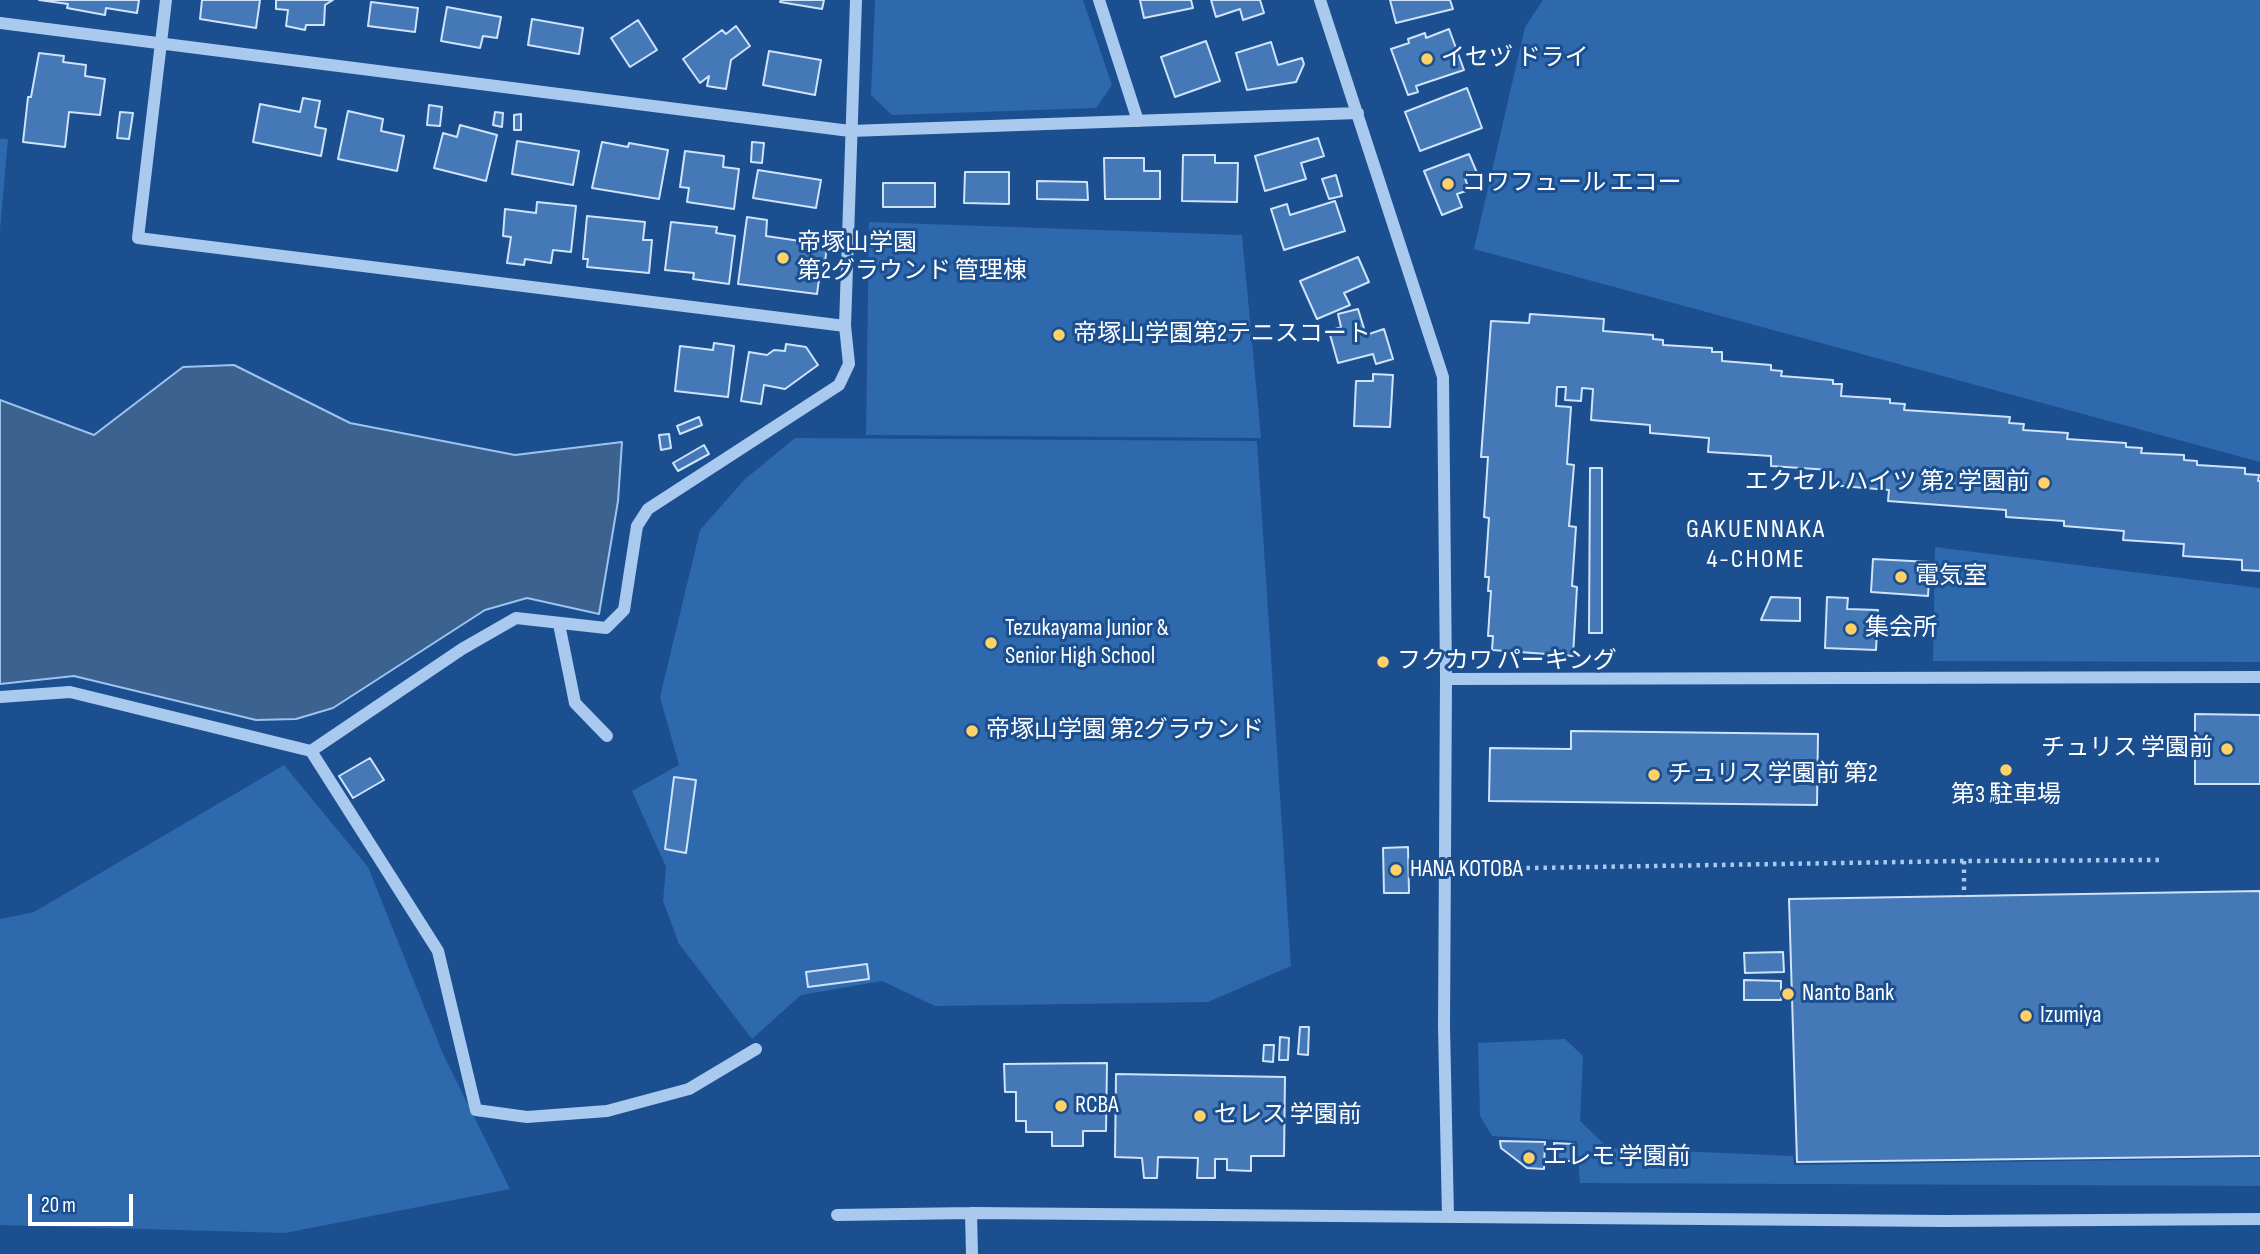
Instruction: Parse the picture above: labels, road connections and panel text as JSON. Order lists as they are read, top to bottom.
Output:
{
  "districts": ["GAKUENNAKA 4-CHOME"],
  "places": [
    "イセヅ ドライ",
    "コワフュール エコー",
    "帝塚山学園 第2グラウンド 管理棟",
    "帝塚山学園第2テニスコート",
    "エクセル ハイツ 第2 学園前",
    "電気室",
    "集会所",
    "Tezukayama Junior & Senior High School",
    "フクカワ パーキング",
    "帝塚山学園 第2グラウンド",
    "チュリス 学園前",
    "第3 駐車場",
    "チュリス 学園前 第2",
    "HANA KOTOBA",
    "Nanto Bank",
    "Izumiya",
    "RCBA",
    "セレス 学園前",
    "エレモ 学園前"
  ],
  "scale_bar": "20 m"
}
